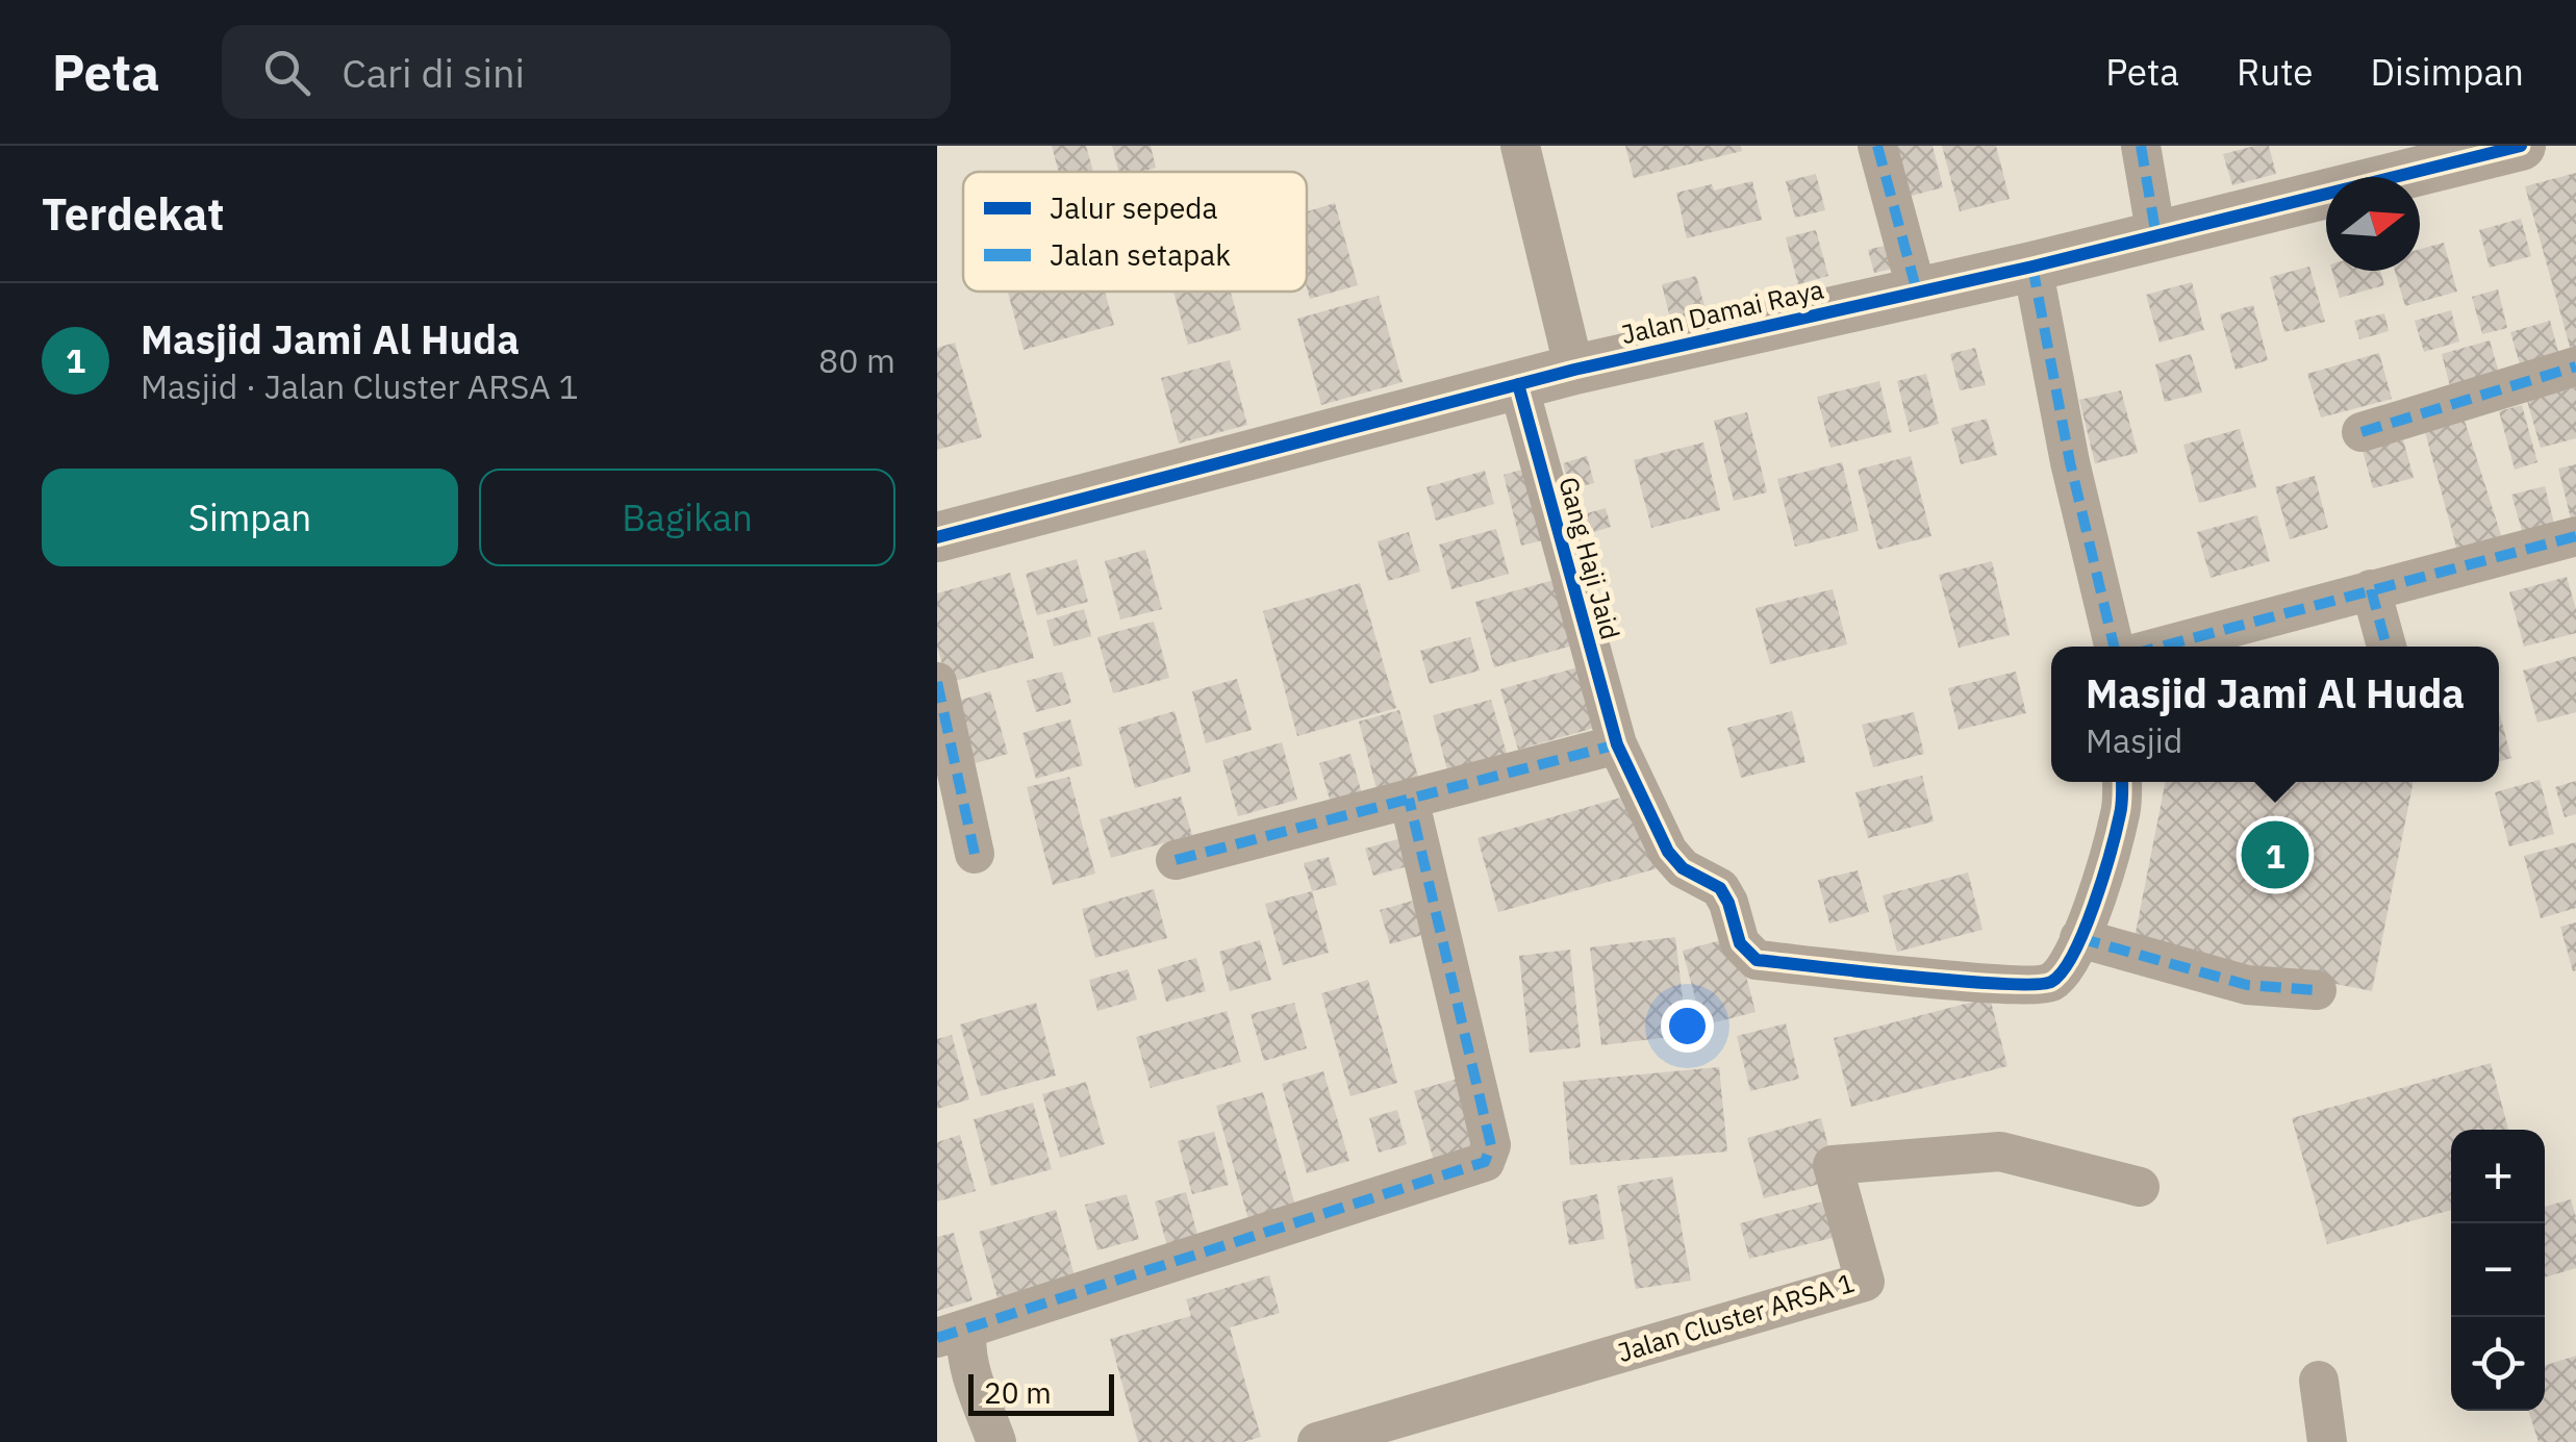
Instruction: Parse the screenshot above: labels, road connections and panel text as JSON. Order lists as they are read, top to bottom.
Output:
{
  "streets": {
    "street": ["Jalan Damai Raya", "Gang Haji Jaid", "Jalan Cluster ARSA 1"]
  },
  "crossings": [
    ["Jalan Damai Raya", "Gang Haji Jaid"]
  ],
  "legend": ["Jalur sepeda", "Jalan setapak"],
  "scale_bar": "20 m",
  "north": "right",
  "page": {
    "header": "Peta",
    "search": "Cari di sini",
    "nav": ["Peta", "Rute", "Disimpan"],
    "heading": "Terdekat",
    "list": [
      {
        "mark": "1",
        "name": "Masjid Jami Al Huda",
        "note": "Masjid · Jalan Cluster ARSA 1",
        "value": "80 m"
      }
    ],
    "buttons": ["Simpan", "Bagikan"],
    "popup": ["Masjid Jami Al Huda", "Masjid"],
    "pins": "1",
    "map_buttons": ["+", "−"],
    "scale": "20 m"
  }
}
